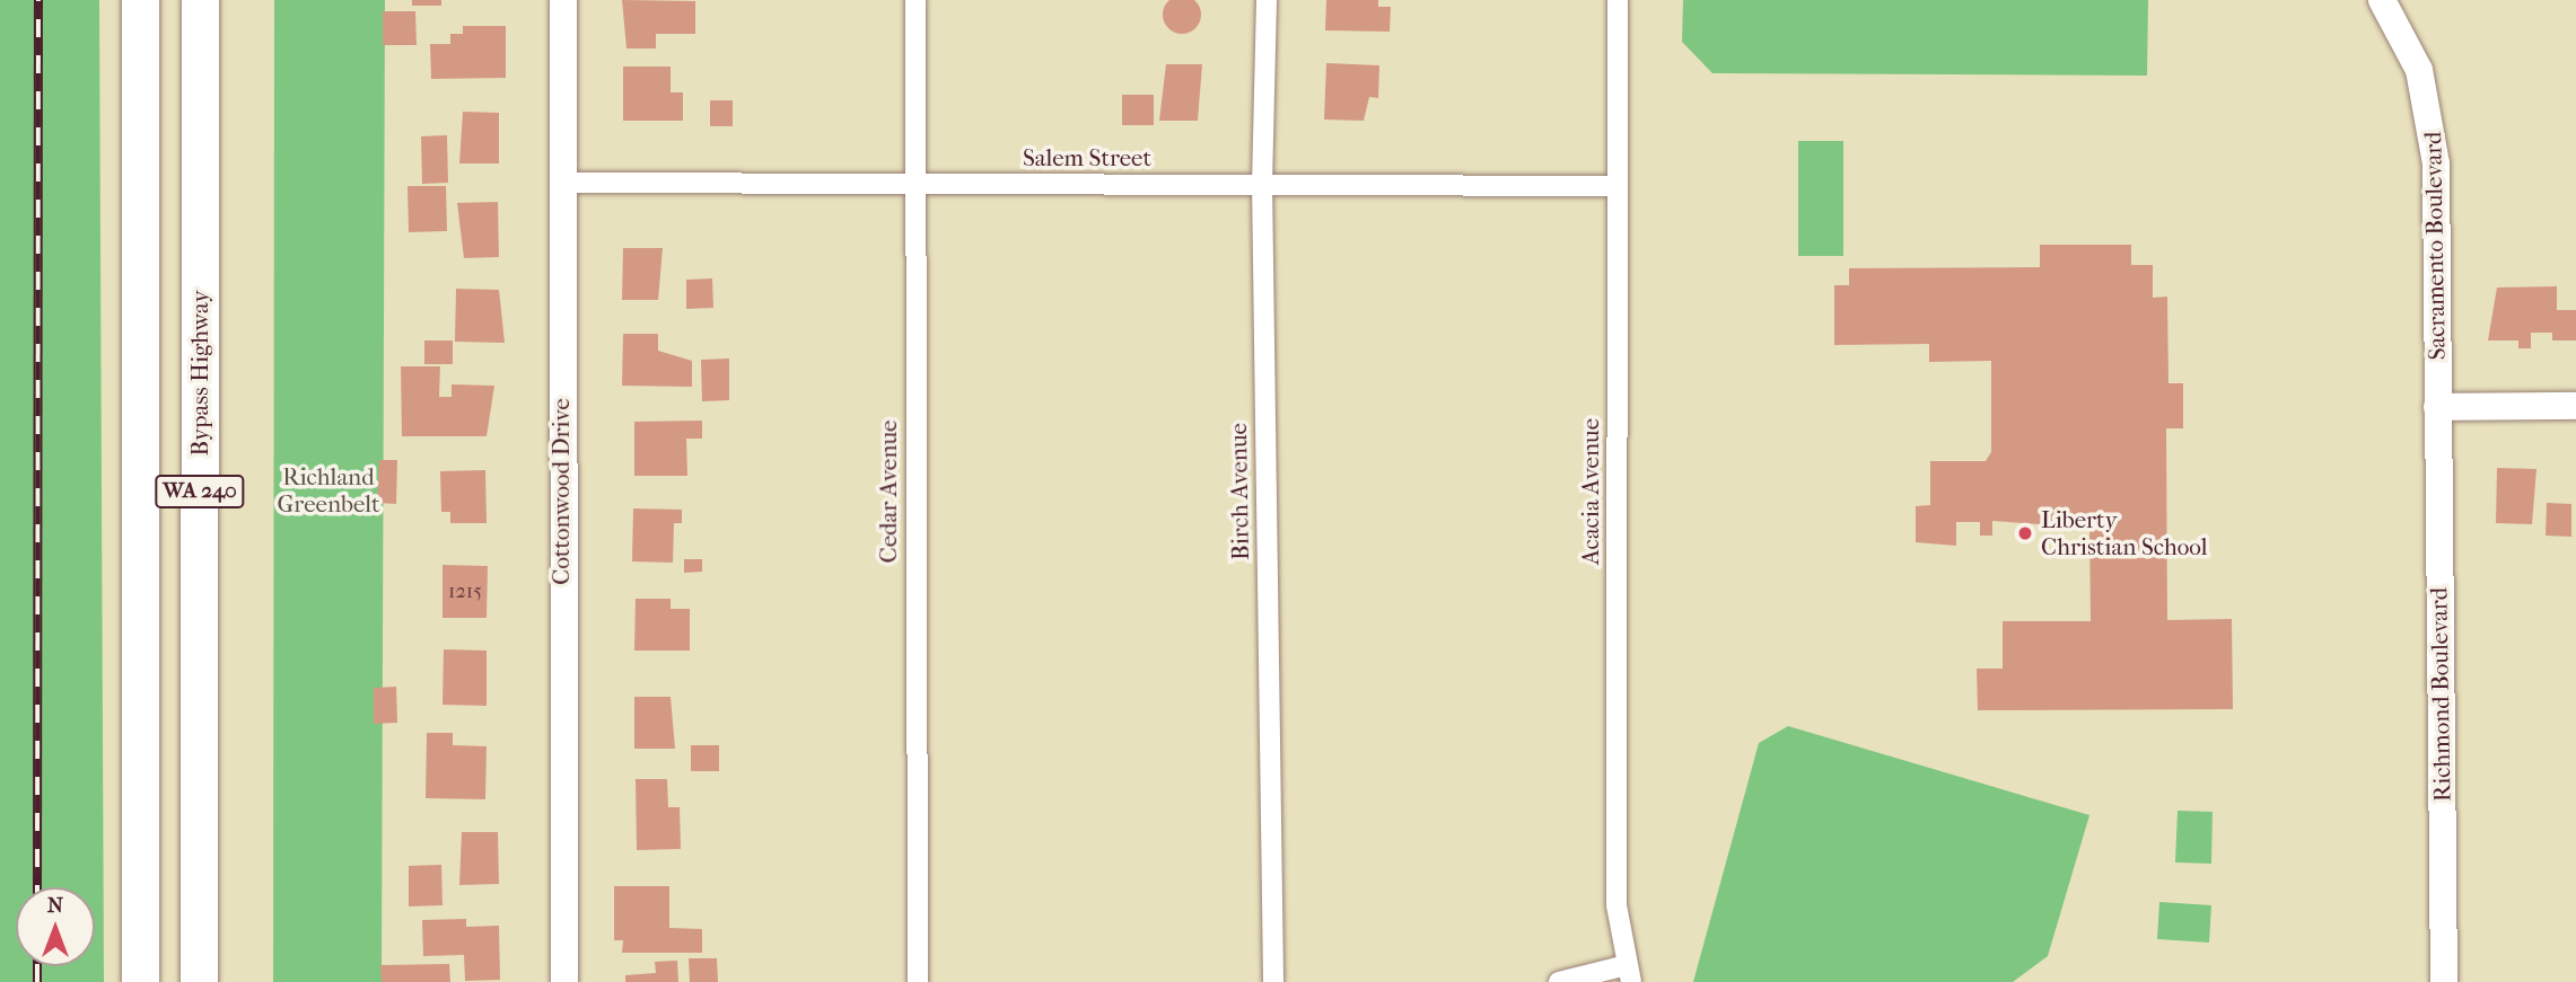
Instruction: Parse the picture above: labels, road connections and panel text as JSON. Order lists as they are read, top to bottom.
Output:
{
  "streets": {
    "highway": ["Bypass Highway", "WA 240"],
    "street": [
      "Salem Street",
      "Sacramento Boulevard",
      "Cottonwood Drive",
      "Cedar Avenue",
      "Birch Avenue",
      "Acacia Avenue",
      "Richmond Boulevard"
    ]
  },
  "crossings": [
    ["Salem Street", "Cottonwood Drive"],
    ["Salem Street", "Cedar Avenue"],
    ["Salem Street", "Birch Avenue"],
    ["Salem Street", "Acacia Avenue"],
    ["Sacramento Boulevard", "Richmond Boulevard"]
  ],
  "parks": ["Richland Greenbelt"],
  "places": ["Liberty Christian School"],
  "house_numbers": ["1215"],
  "north": "top"
}
